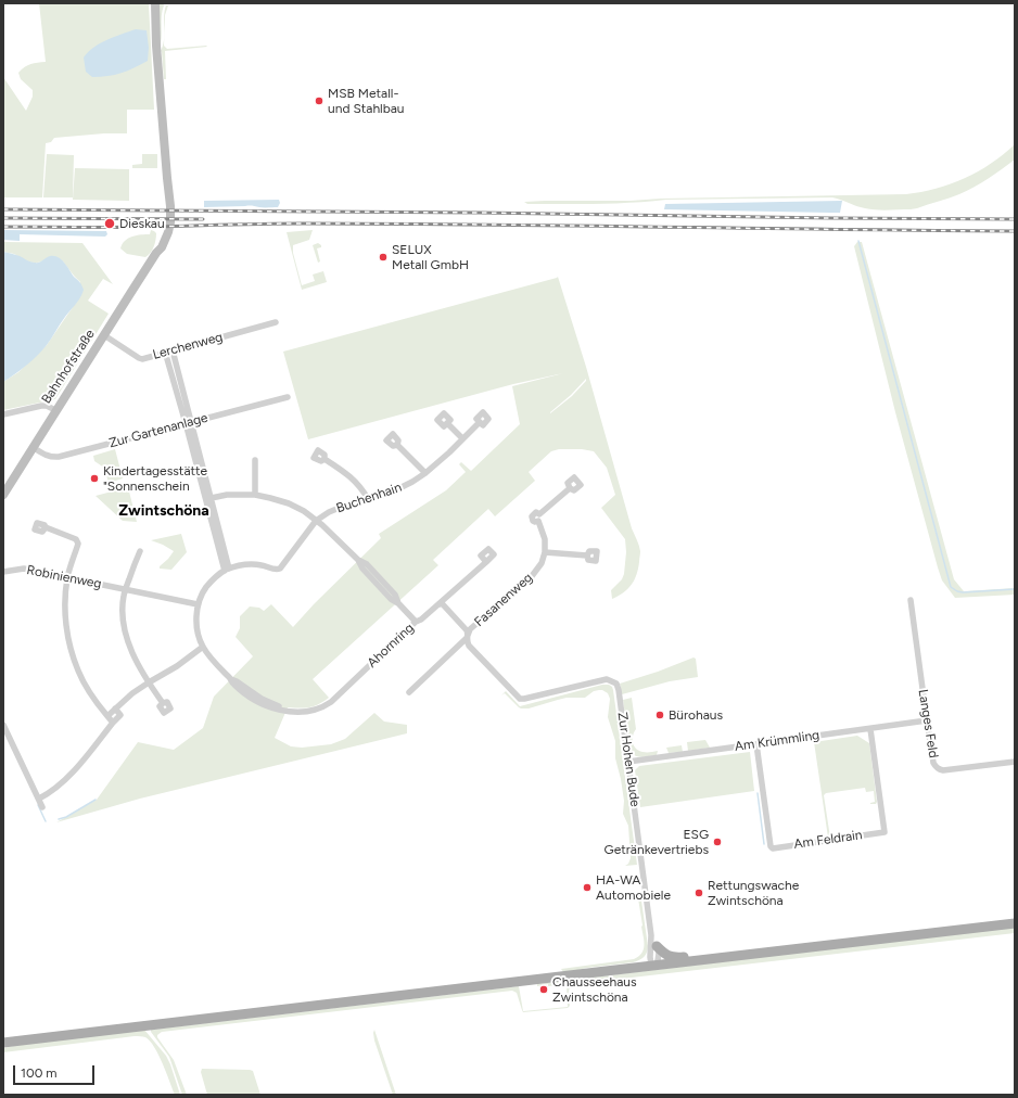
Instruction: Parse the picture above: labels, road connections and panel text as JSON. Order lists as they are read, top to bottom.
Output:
{
  "streets": {
    "street": [
      "Lerchenweg",
      "Bahnhofstraße",
      "Zur Gartenanlage",
      "Buchenhain",
      "Robinienweg",
      "Fasanenweg",
      "Ahornring",
      "Langes Feld",
      "Am Krümmling",
      "Zur Hohen Bude",
      "Am Feldrain"
    ]
  },
  "crossings": [
    ["Lerchenweg", "Bahnhofstraße"],
    ["Bahnhofstraße", "Zur Gartenanlage"],
    ["Robinienweg", "Ahornring"],
    ["Fasanenweg", "Zur Hohen Bude"],
    ["Langes Feld", "Am Krümmling"],
    ["Am Krümmling", "Zur Hohen Bude"],
    ["Am Krümmling", "Am Feldrain"]
  ],
  "districts": ["Zwintschöna"],
  "places": [
    "MSB Metall- und Stahlbau",
    "Dieskau",
    "SELUX Metall GmbH",
    "Kindertagesstätte \"Sonnenschein",
    "Bürohaus",
    "ESG Getränkevertriebs",
    "HA-WA Automobiele",
    "Rettungswache Zwintschöna",
    "Chausseehaus Zwintschöna"
  ],
  "scale_bar": "100 m"
}
